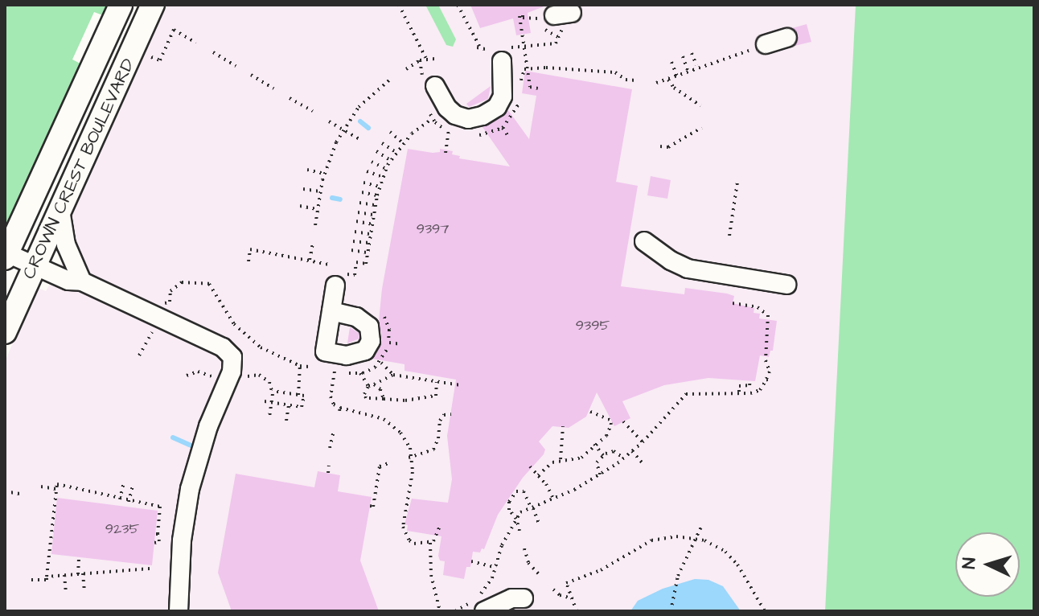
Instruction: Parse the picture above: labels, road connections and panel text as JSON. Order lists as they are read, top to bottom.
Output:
{
  "streets": {
    "main road": ["CROWN CREST BOULEVARD"]
  },
  "house_numbers": ["9397", "9395", "9235"],
  "north": "left"
}
